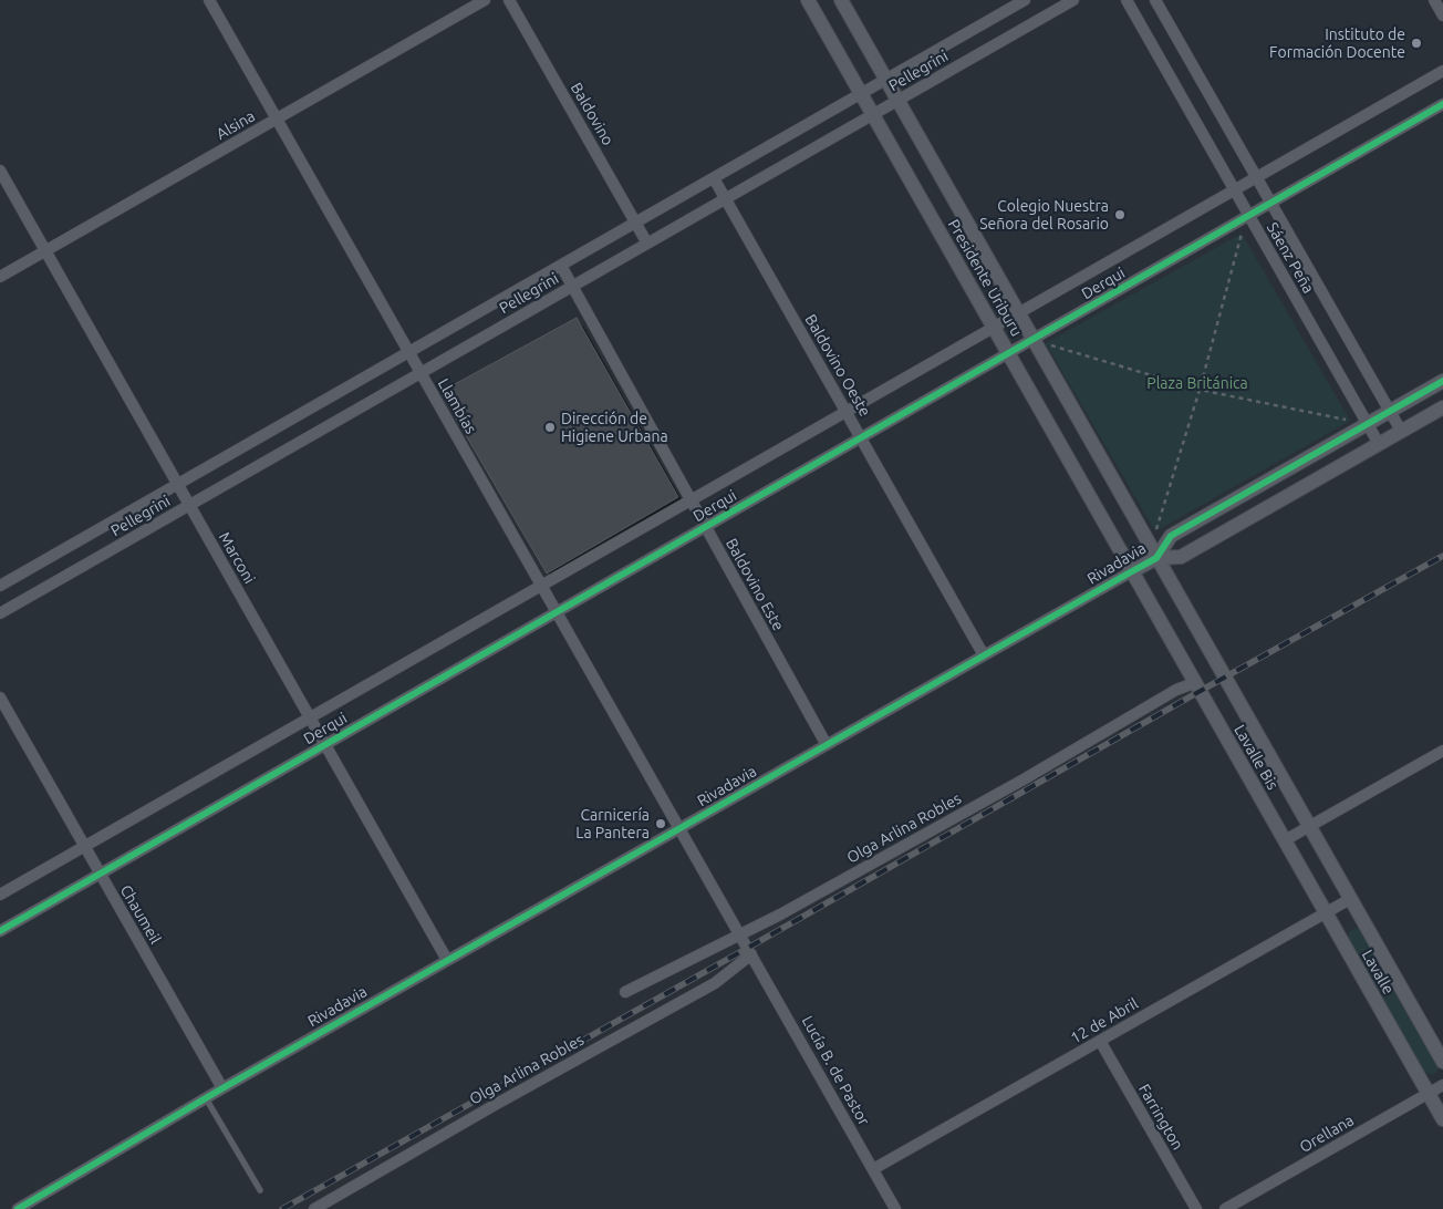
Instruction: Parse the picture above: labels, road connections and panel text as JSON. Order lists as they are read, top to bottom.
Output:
{
  "streets": {
    "street": [
      "Pellegrini",
      "Baldovino",
      "Alsina",
      "Sáenz Peña",
      "Presidente Uriburu",
      "Derqui",
      "Baldovino Oeste",
      "Llambías",
      "Marconi",
      "Rivadavia",
      "Baldovino Este",
      "Lavalle Bis",
      "Olga Arlina Robles",
      "Chaumeil",
      "Lavalle",
      "12 de Abril",
      "Lucía B. de Pastor",
      "Farrington",
      "Orellana"
    ]
  },
  "crossings": [
    ["Pellegrini", "Baldovino"],
    ["Pellegrini", "Presidente Uriburu"],
    ["Pellegrini", "Baldovino Oeste"],
    ["Pellegrini", "Llambías"],
    ["Pellegrini", "Marconi"],
    ["Pellegrini", "Baldovino Este"],
    ["Alsina", "Llambías"],
    ["Alsina", "Marconi"],
    ["Sáenz Peña", "Derqui"],
    ["Sáenz Peña", "Rivadavia"],
    ["Presidente Uriburu", "Derqui"],
    ["Presidente Uriburu", "Rivadavia"],
    ["Presidente Uriburu", "Lavalle Bis"],
    ["Presidente Uriburu", "Olga Arlina Robles"],
    ["Derqui", "Baldovino Oeste"],
    ["Derqui", "Llambías"],
    ["Derqui", "Marconi"],
    ["Derqui", "Baldovino Este"],
    ["Derqui", "Chaumeil"],
    ["Baldovino Oeste", "Rivadavia"],
    ["Llambías", "Rivadavia"],
    ["Llambías", "Olga Arlina Robles"],
    ["Llambías", "Lucía B. de Pastor"],
    ["Marconi", "Rivadavia"],
    ["Rivadavia", "Baldovino Este"],
    ["Rivadavia", "Chaumeil"],
    ["Lavalle Bis", "Olga Arlina Robles"],
    ["Lavalle Bis", "Lavalle"],
    ["Olga Arlina Robles", "Lucía B. de Pastor"],
    ["Lavalle", "12 de Abril"],
    ["Lavalle", "Orellana"],
    ["12 de Abril", "Lucía B. de Pastor"],
    ["12 de Abril", "Farrington"]
  ],
  "parks": ["Plaza Británica"],
  "places": [
    "Instituto de Formación Docente",
    "Colegio Nuestra Señora del Rosario",
    "Dirección de Higiene Urbana",
    "Carnicería La Pantera"
  ]
}
